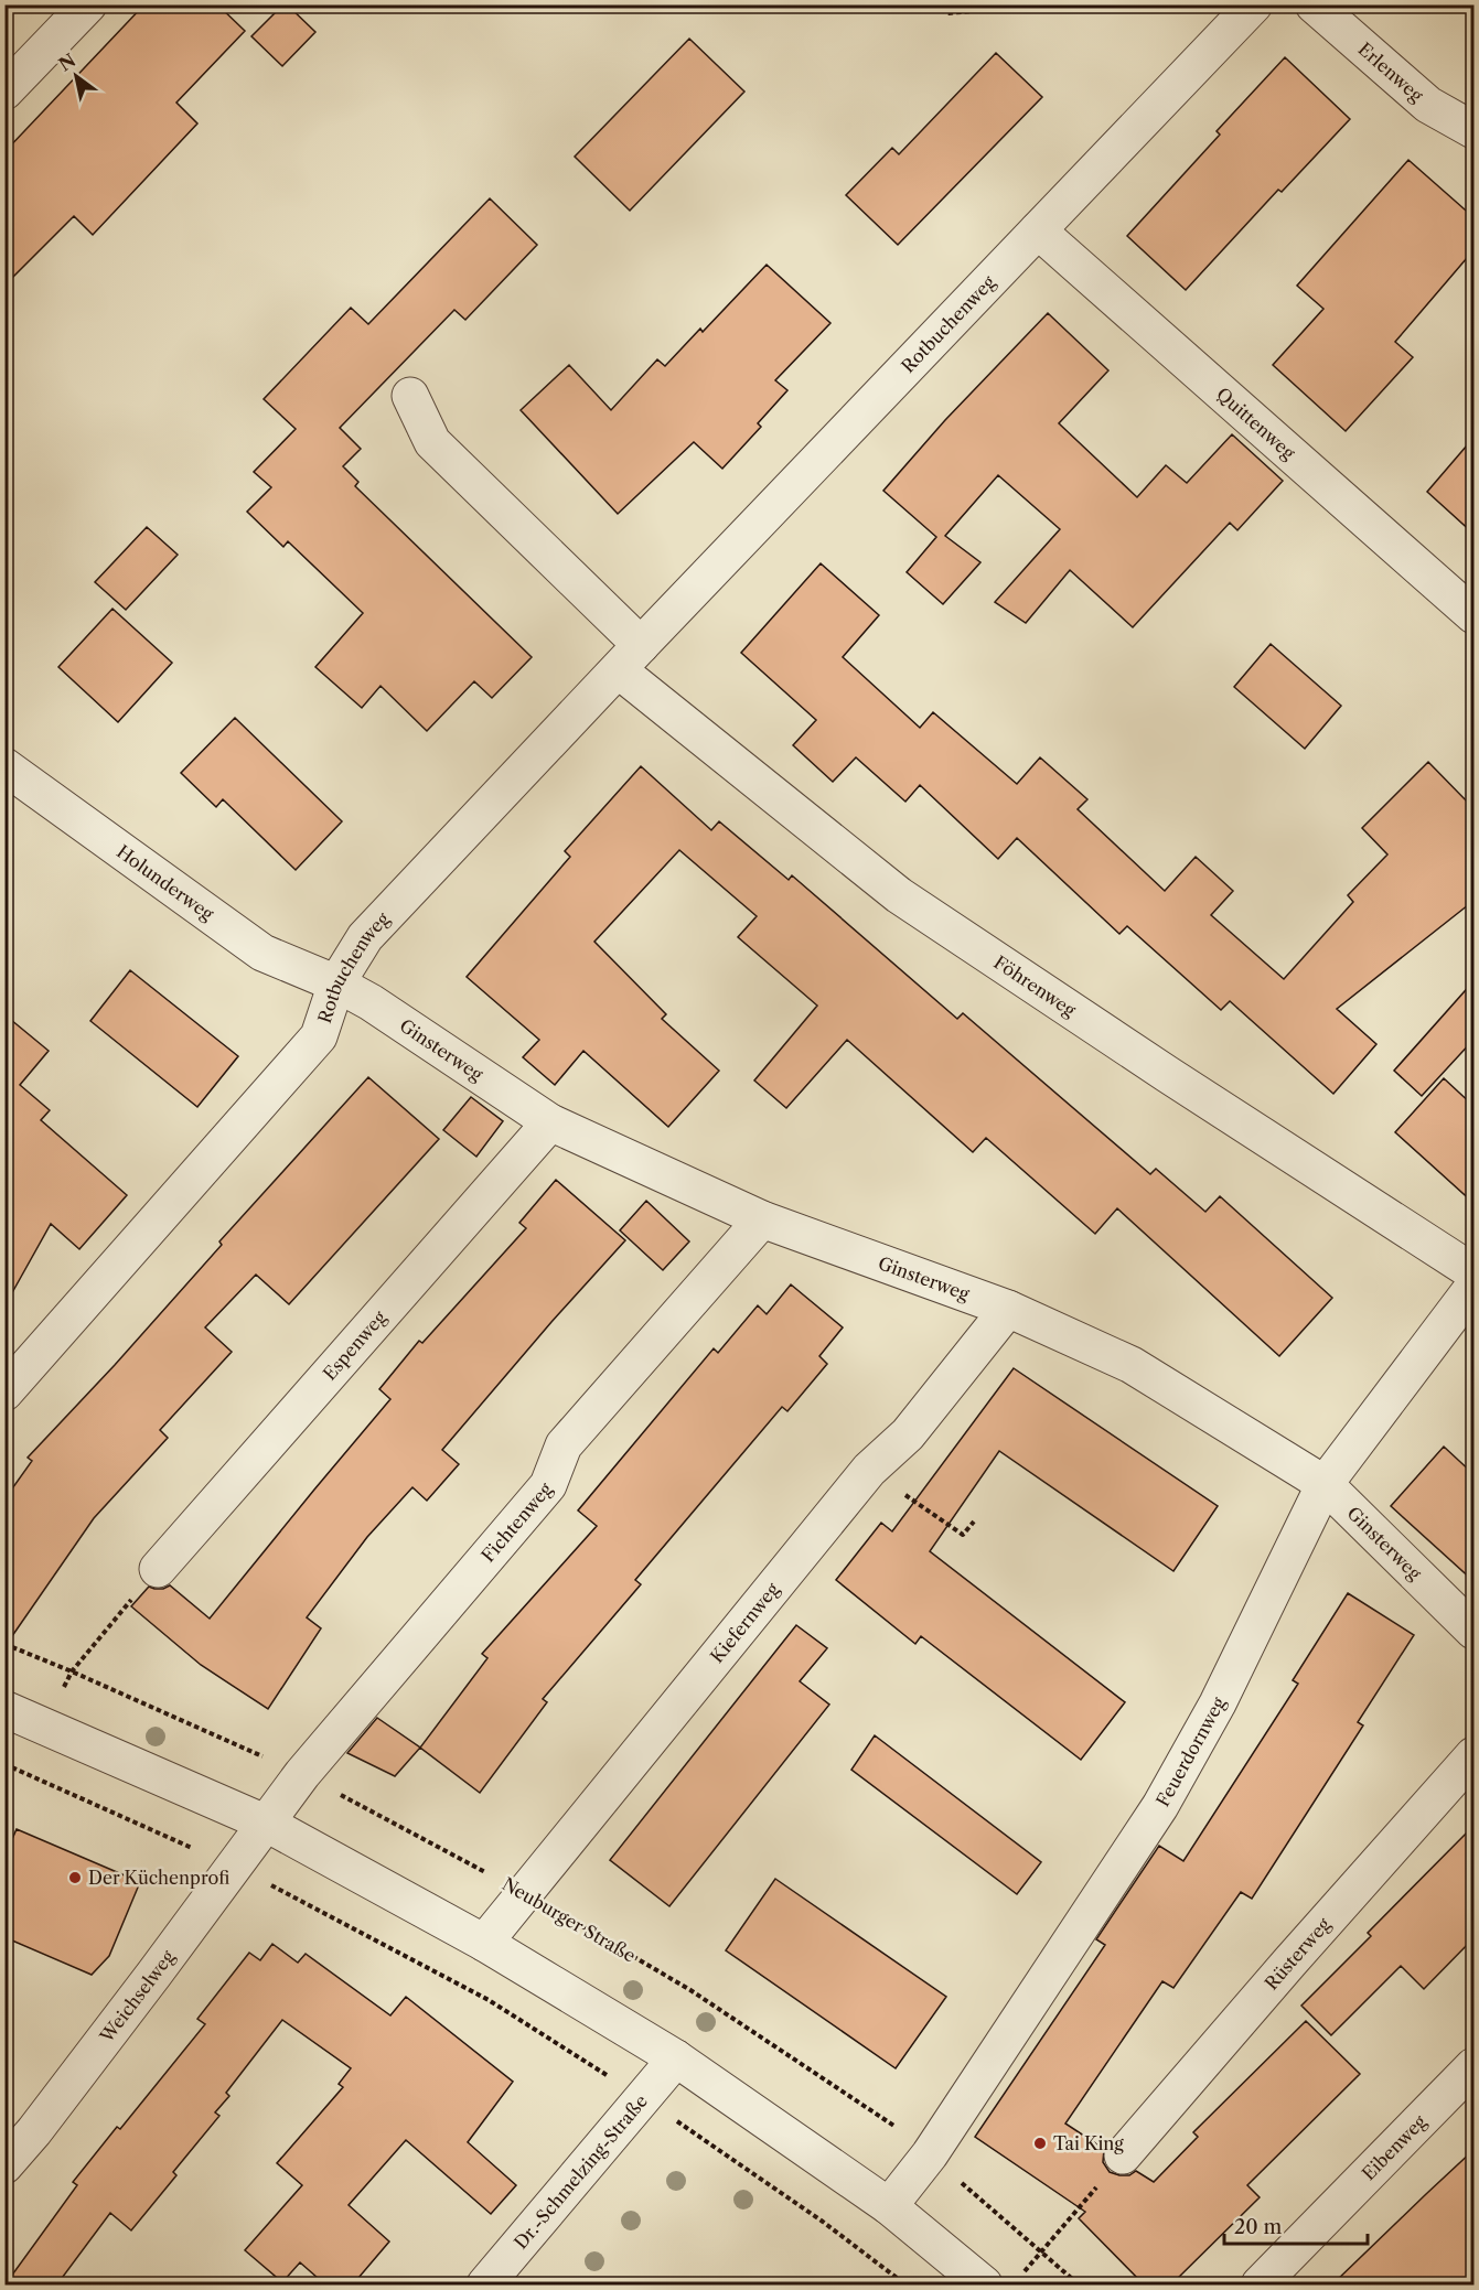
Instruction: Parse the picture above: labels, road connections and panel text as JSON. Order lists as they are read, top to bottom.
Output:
{
  "streets": {
    "street": [
      "Erlenweg",
      "Rotbuchenweg",
      "Quittenweg",
      "Holunderweg",
      "Föhrenweg",
      "Ginsterweg",
      "Espenweg",
      "Fichtenweg",
      "Kiefernweg",
      "Feuerdornweg",
      "Rüsterweg",
      "Weichselweg",
      "Eibenweg",
      "Dr.-Schmelzing-Straße"
    ],
    "path": ["Neuburger Straße"]
  },
  "crossings": [
    ["Rotbuchenweg", "Quittenweg"],
    ["Rotbuchenweg", "Holunderweg"],
    ["Rotbuchenweg", "Föhrenweg"],
    ["Rotbuchenweg", "Ginsterweg"],
    ["Holunderweg", "Ginsterweg"],
    ["Ginsterweg", "Espenweg"],
    ["Ginsterweg", "Fichtenweg"],
    ["Ginsterweg", "Kiefernweg"],
    ["Ginsterweg", "Feuerdornweg"],
    ["Fichtenweg", "Neuburger Straße"],
    ["Fichtenweg", "Weichselweg"],
    ["Kiefernweg", "Neuburger Straße"],
    ["Feuerdornweg", "Neuburger Straße"]
  ],
  "places": ["Der Küchenprofi", "Tai King"],
  "scale_bar": "20 m",
  "north": "top left"
}
